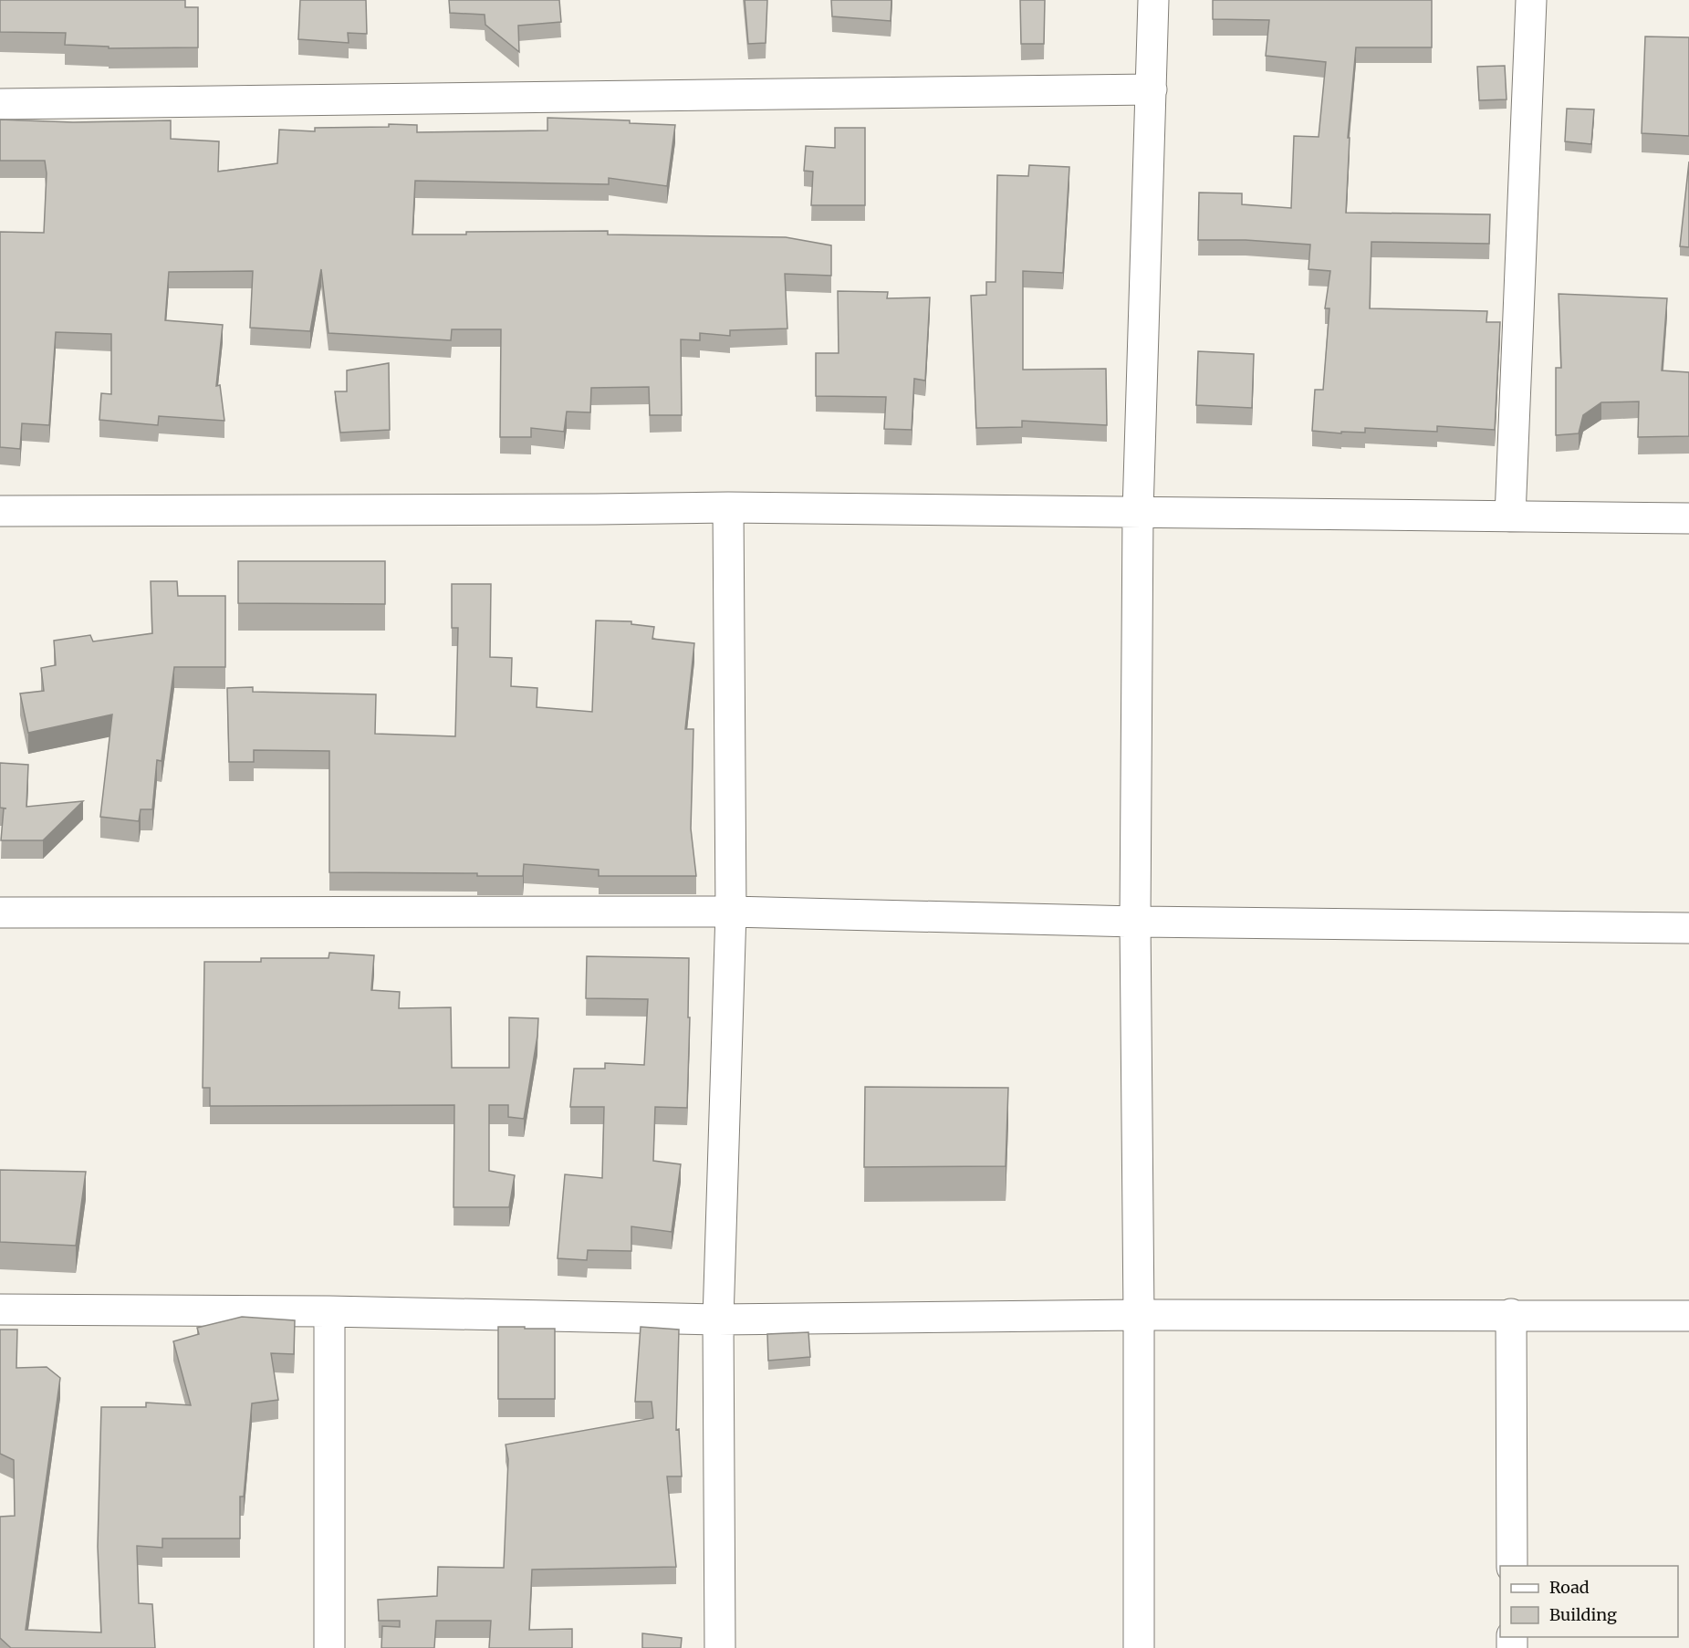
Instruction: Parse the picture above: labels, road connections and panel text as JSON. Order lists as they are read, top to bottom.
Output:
{
  "legend": ["Road", "Building"]
}
